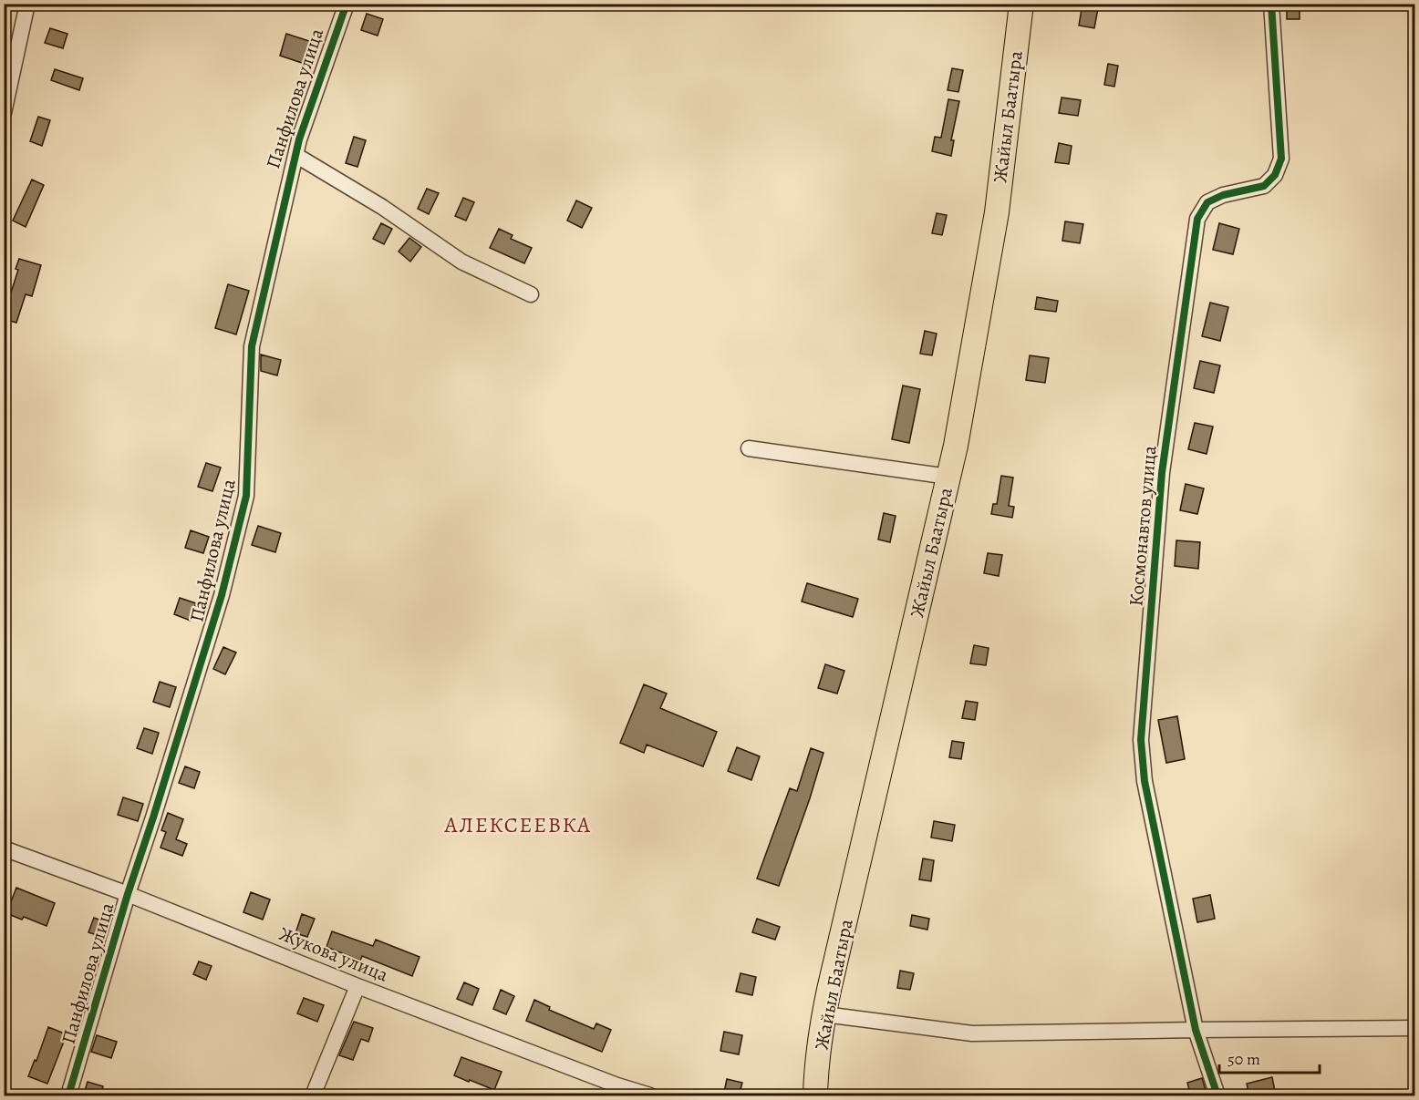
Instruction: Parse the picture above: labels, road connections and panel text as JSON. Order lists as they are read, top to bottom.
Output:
{
  "streets": {
    "highway": ["Жайыл Баатыра"],
    "street": ["Панфилова улица", "Космонавтов улица", "Жукова улица"]
  },
  "crossings": [
    ["Панфилова улица", "Жукова улица"]
  ],
  "districts": ["АЛЕКСЕЕВКА"],
  "scale_bar": "50 m"
}
